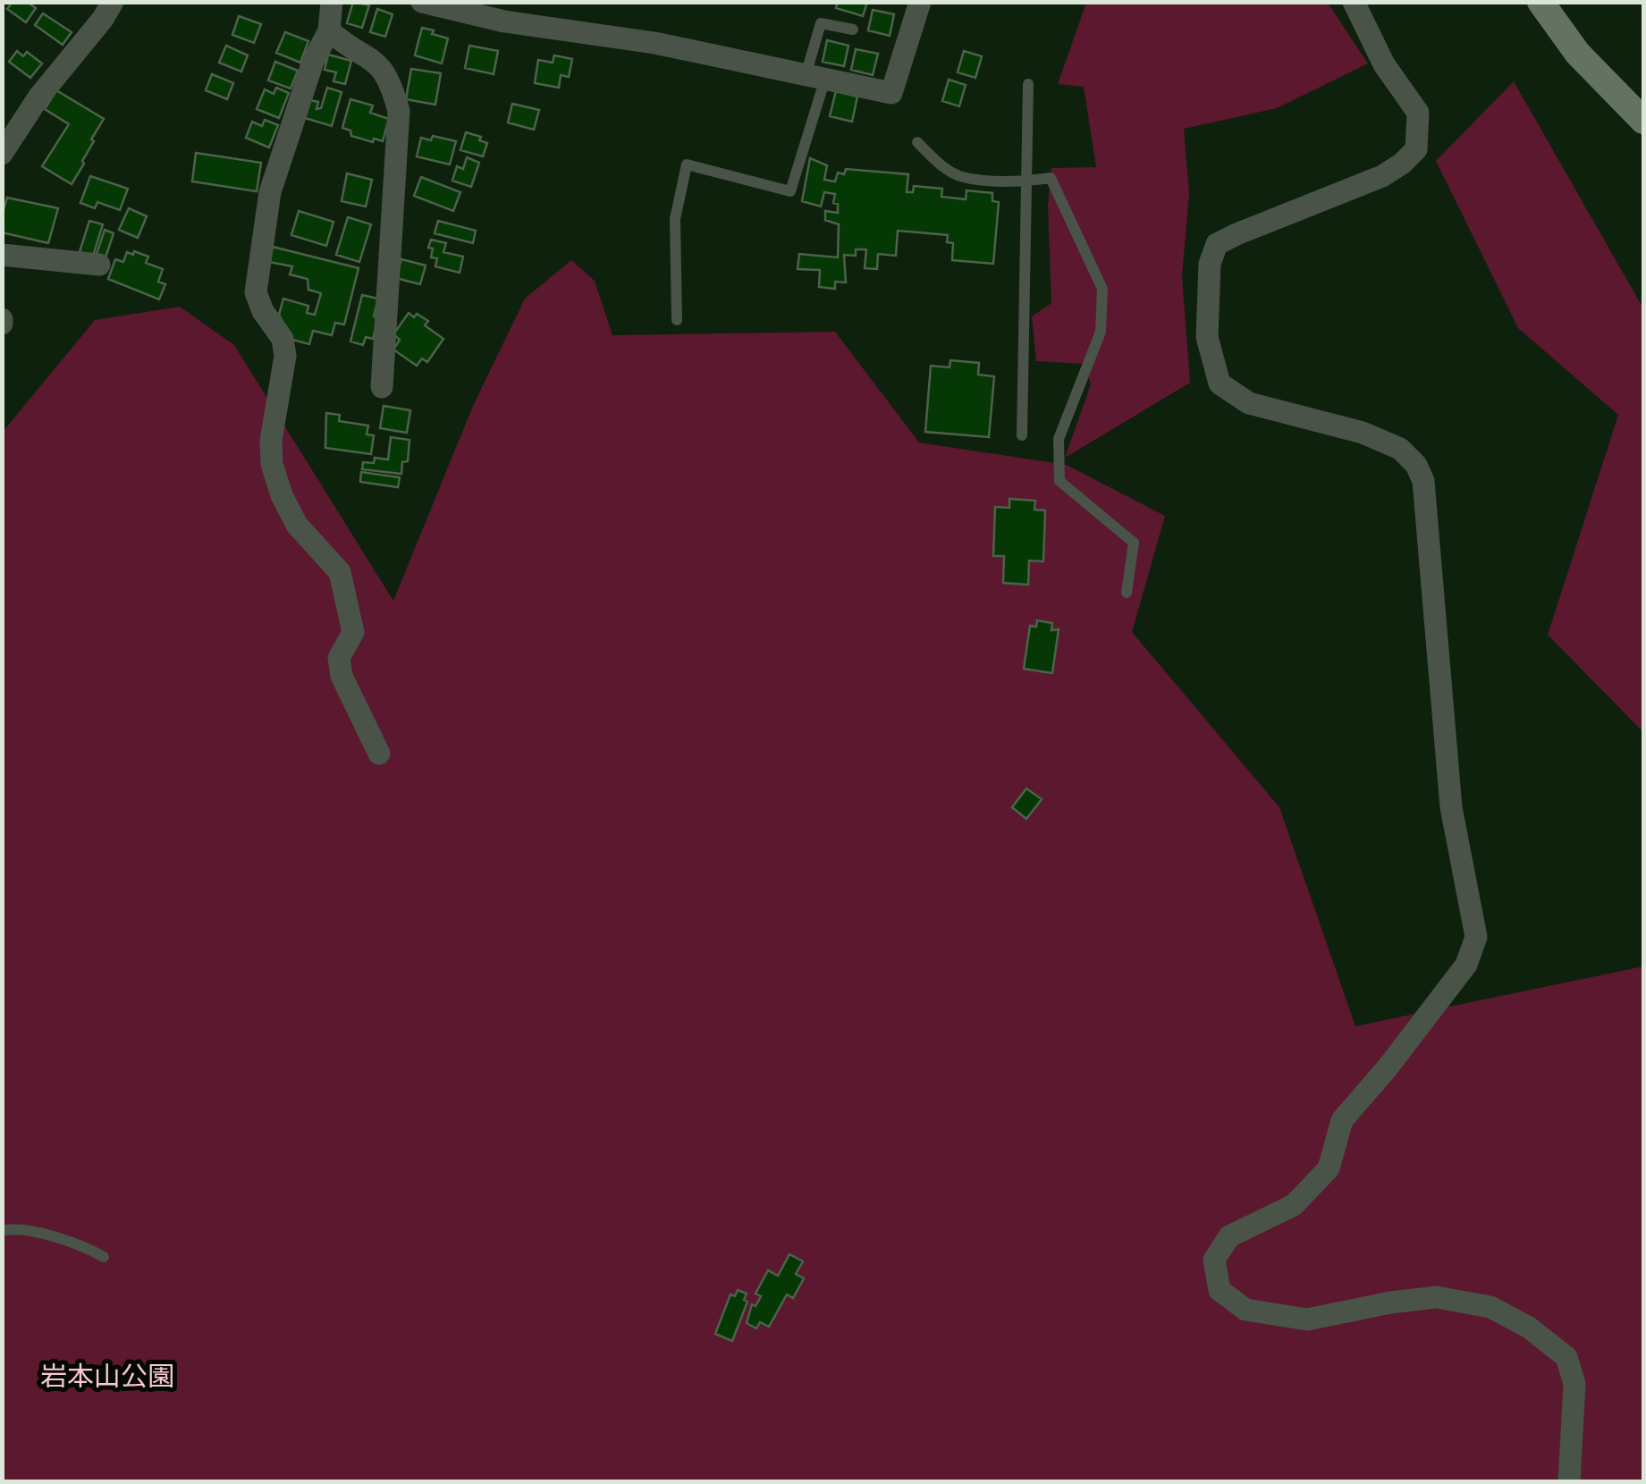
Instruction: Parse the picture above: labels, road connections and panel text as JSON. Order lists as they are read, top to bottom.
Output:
{
  "parks": ["岩本山公園"]
}
